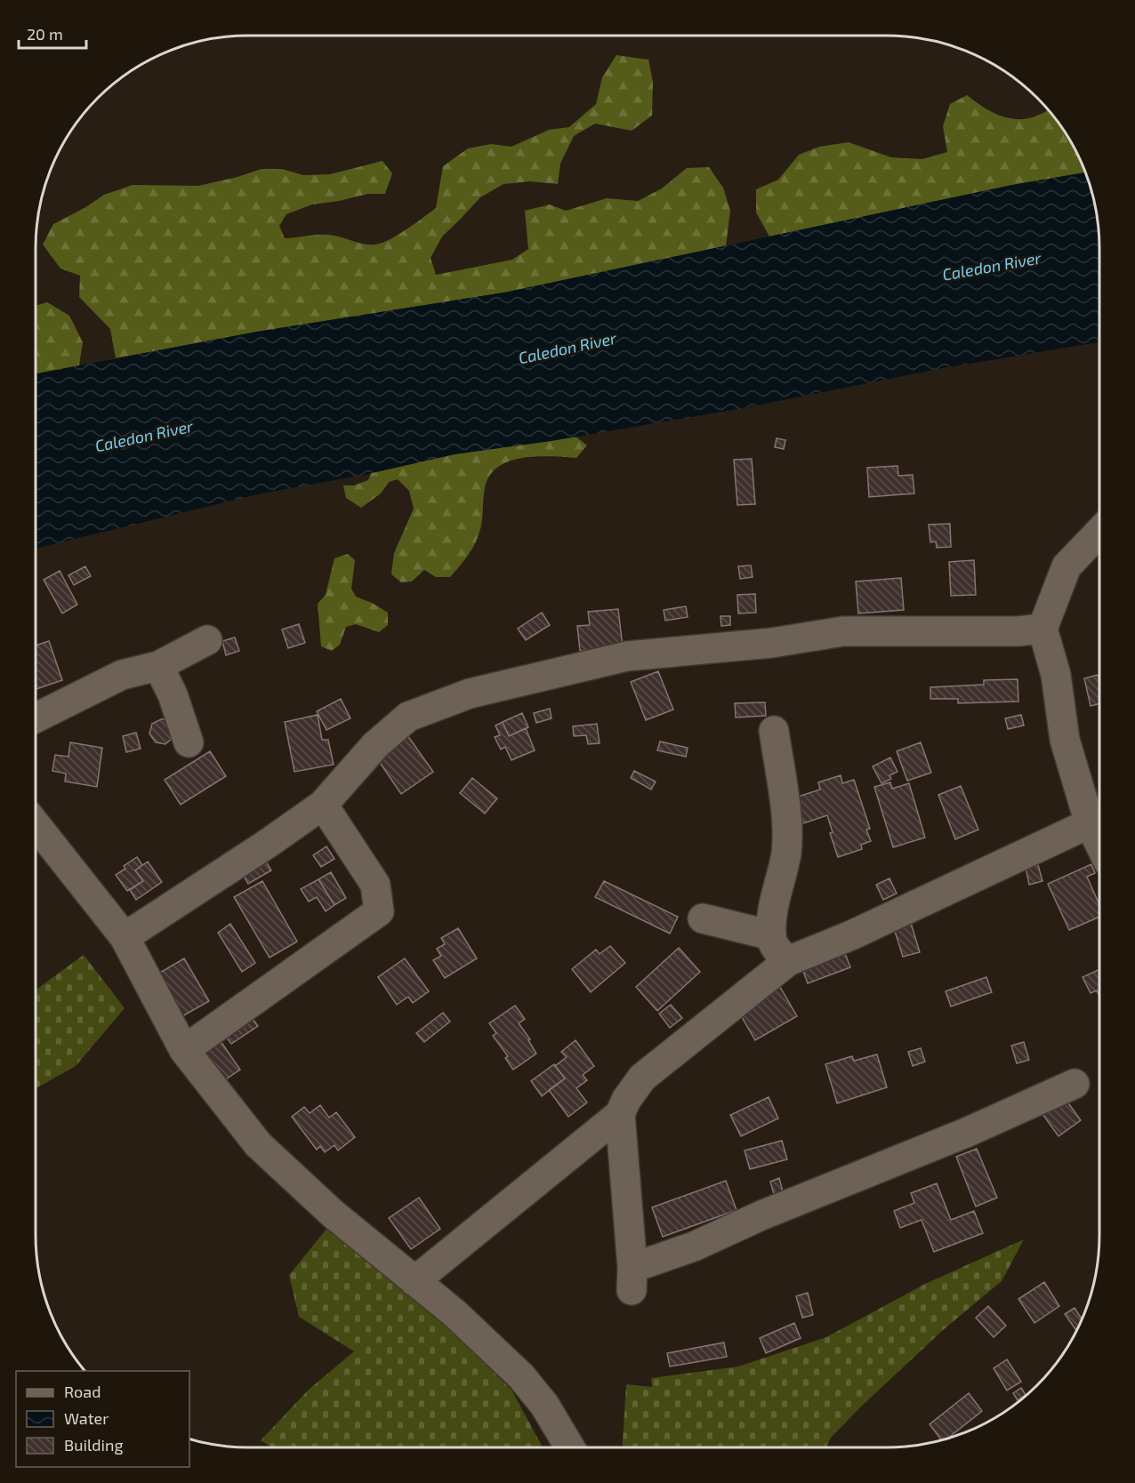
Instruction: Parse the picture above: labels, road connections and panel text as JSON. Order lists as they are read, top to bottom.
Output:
{
  "water": ["Caledon River"],
  "legend": ["Road", "Water", "Building"],
  "scale_bar": "20 m"
}
